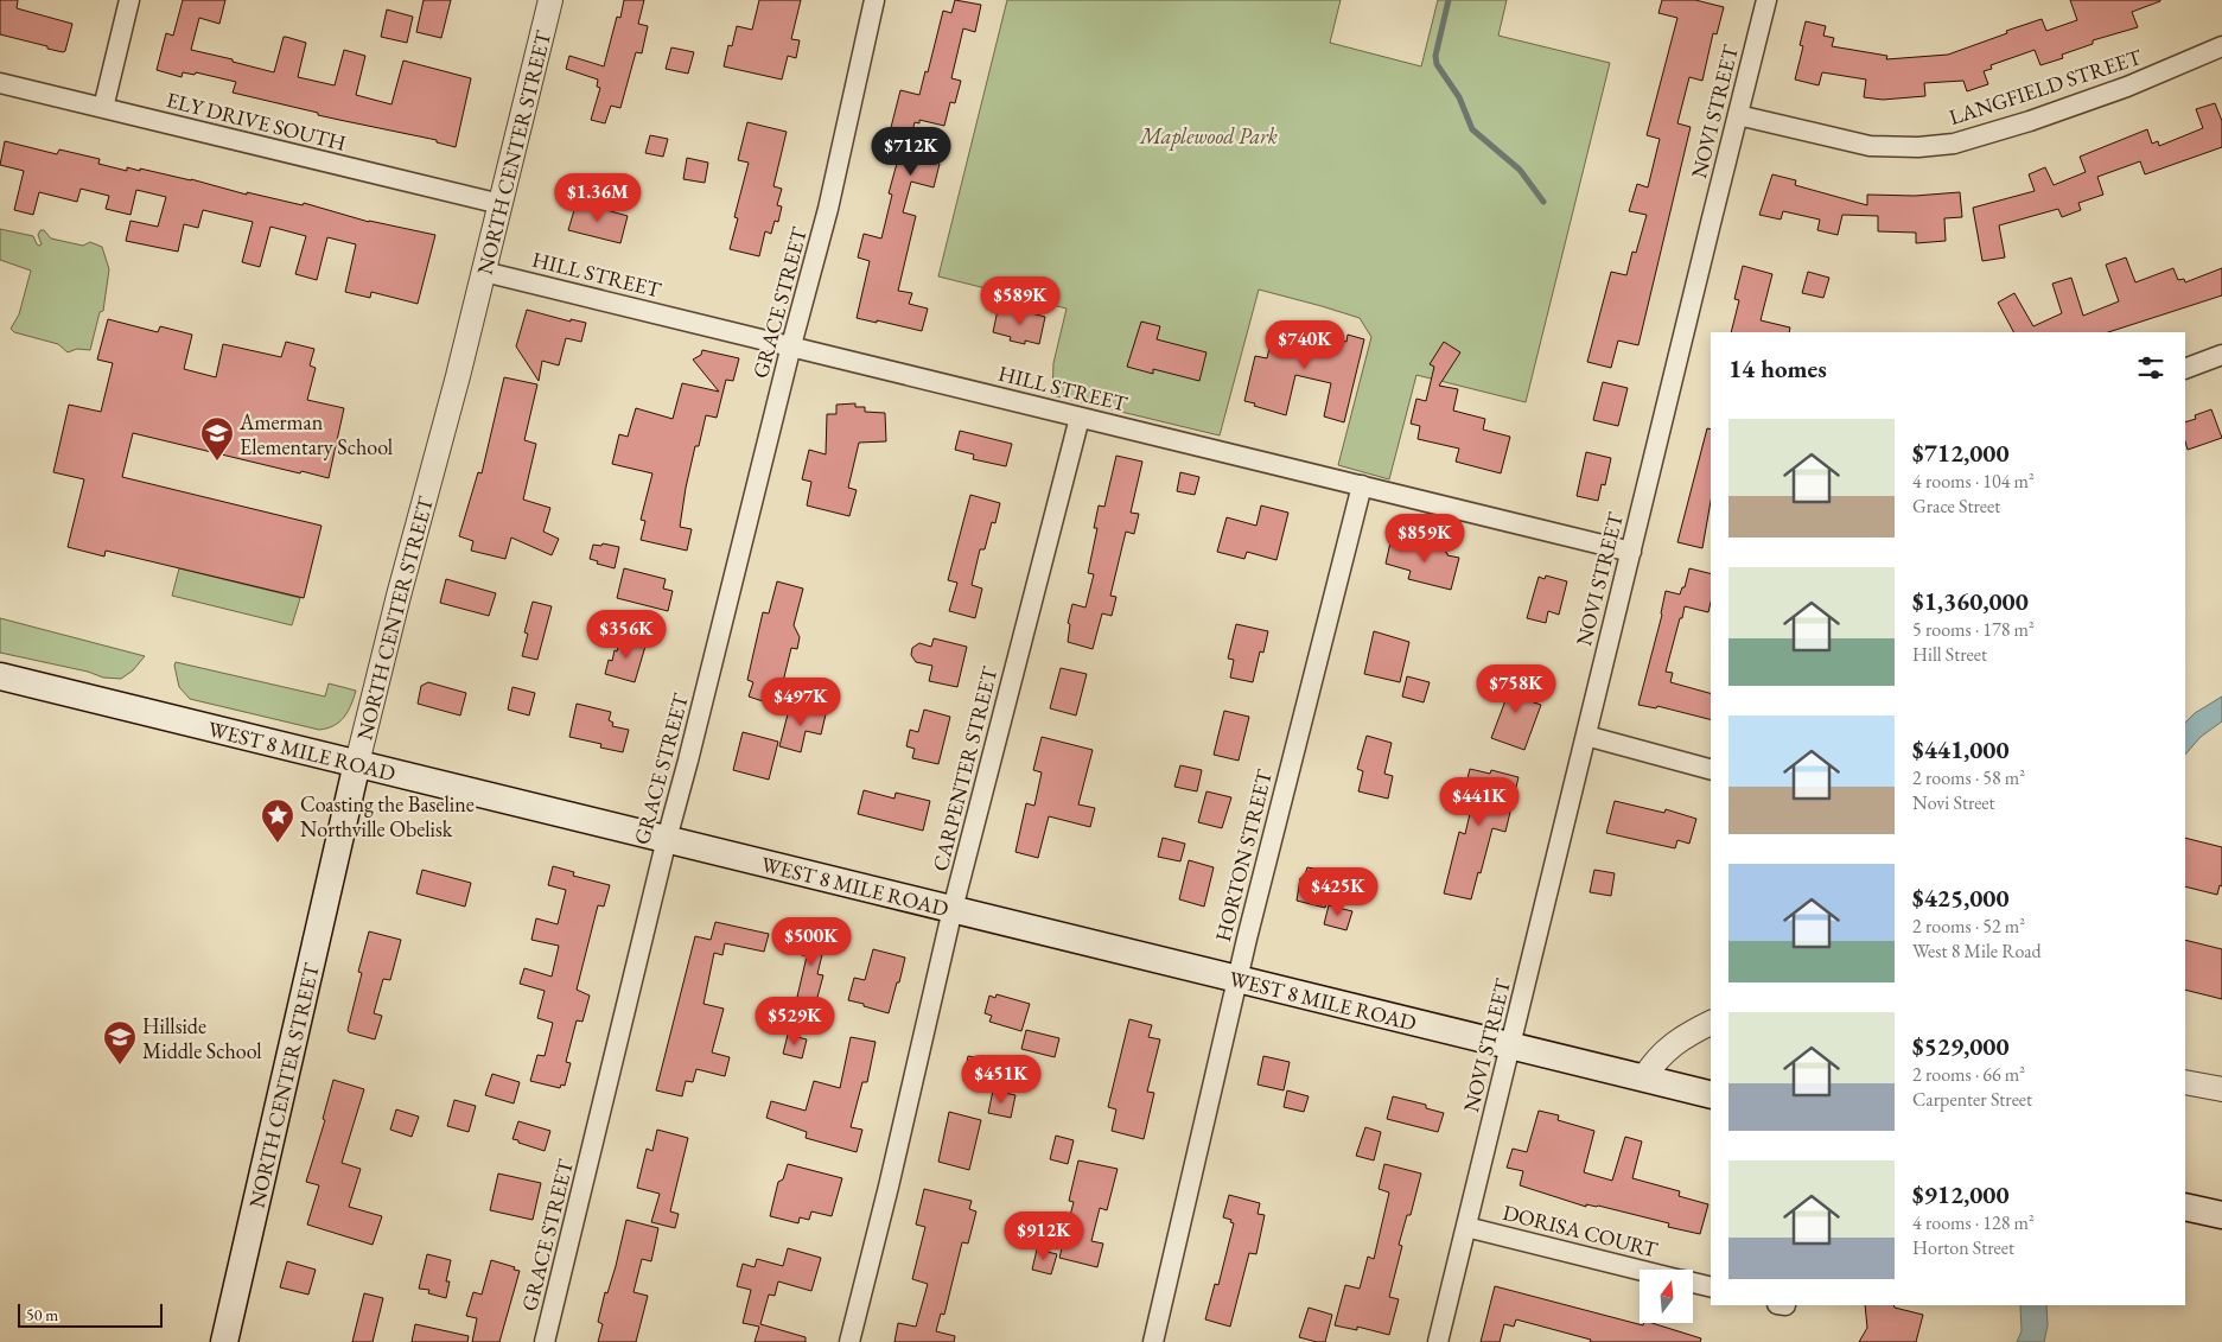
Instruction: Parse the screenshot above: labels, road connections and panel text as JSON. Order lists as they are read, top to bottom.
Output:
{
  "streets": {
    "main road": ["NORTH CENTER STREET", "WEST 8 MILE ROAD"],
    "street": [
      "LANGFIELD STREET",
      "NOVI STREET",
      "ELY DRIVE SOUTH",
      "HILL STREET",
      "GRACE STREET",
      "CARPENTER STREET",
      "HORTON STREET",
      "DORISA COURT"
    ]
  },
  "crossings": [
    ["LANGFIELD STREET", "NOVI STREET"],
    ["NOVI STREET", "HILL STREET"],
    ["NOVI STREET", "WEST 8 MILE ROAD"],
    ["NOVI STREET", "DORISA COURT"],
    ["ELY DRIVE SOUTH", "NORTH CENTER STREET"],
    ["NORTH CENTER STREET", "HILL STREET"],
    ["NORTH CENTER STREET", "WEST 8 MILE ROAD"],
    ["HILL STREET", "GRACE STREET"],
    ["HILL STREET", "CARPENTER STREET"],
    ["HILL STREET", "HORTON STREET"],
    ["GRACE STREET", "WEST 8 MILE ROAD"],
    ["WEST 8 MILE ROAD", "CARPENTER STREET"],
    ["WEST 8 MILE ROAD", "HORTON STREET"]
  ],
  "parks": ["Maplewood Park"],
  "places": {
    "school or university": ["Amerman Elementary School", "Hillside Middle School"],
    "place": ["Coasting the Baseline Northville Obelisk"]
  },
  "scale_bar": "50 m",
  "north": "top",
  "page": {
    "price": [
      "$712K",
      "$1.36M",
      "$589K",
      "$740K",
      "$859K",
      "$356K",
      "$758K",
      "$497K",
      "$441K",
      "$425K",
      "$500K",
      "$529K",
      "$451K",
      "$912K"
    ],
    "heading": "14 homes",
    "list": [
      {
        "name": "$712,000",
        "note": "4 rooms · 104 m² · Grace Street"
      },
      {
        "name": "$1,360,000",
        "note": "5 rooms · 178 m² · Hill Street"
      },
      {
        "name": "$441,000",
        "note": "2 rooms · 58 m² · Novi Street"
      },
      {
        "name": "$425,000",
        "note": "2 rooms · 52 m² · West 8 Mile Road"
      },
      {
        "name": "$529,000",
        "note": "2 rooms · 66 m² · Carpenter Street"
      },
      {
        "name": "$912,000",
        "note": "4 rooms · 128 m² · Horton Street"
      }
    ],
    "scale": "50 m"
  }
}
